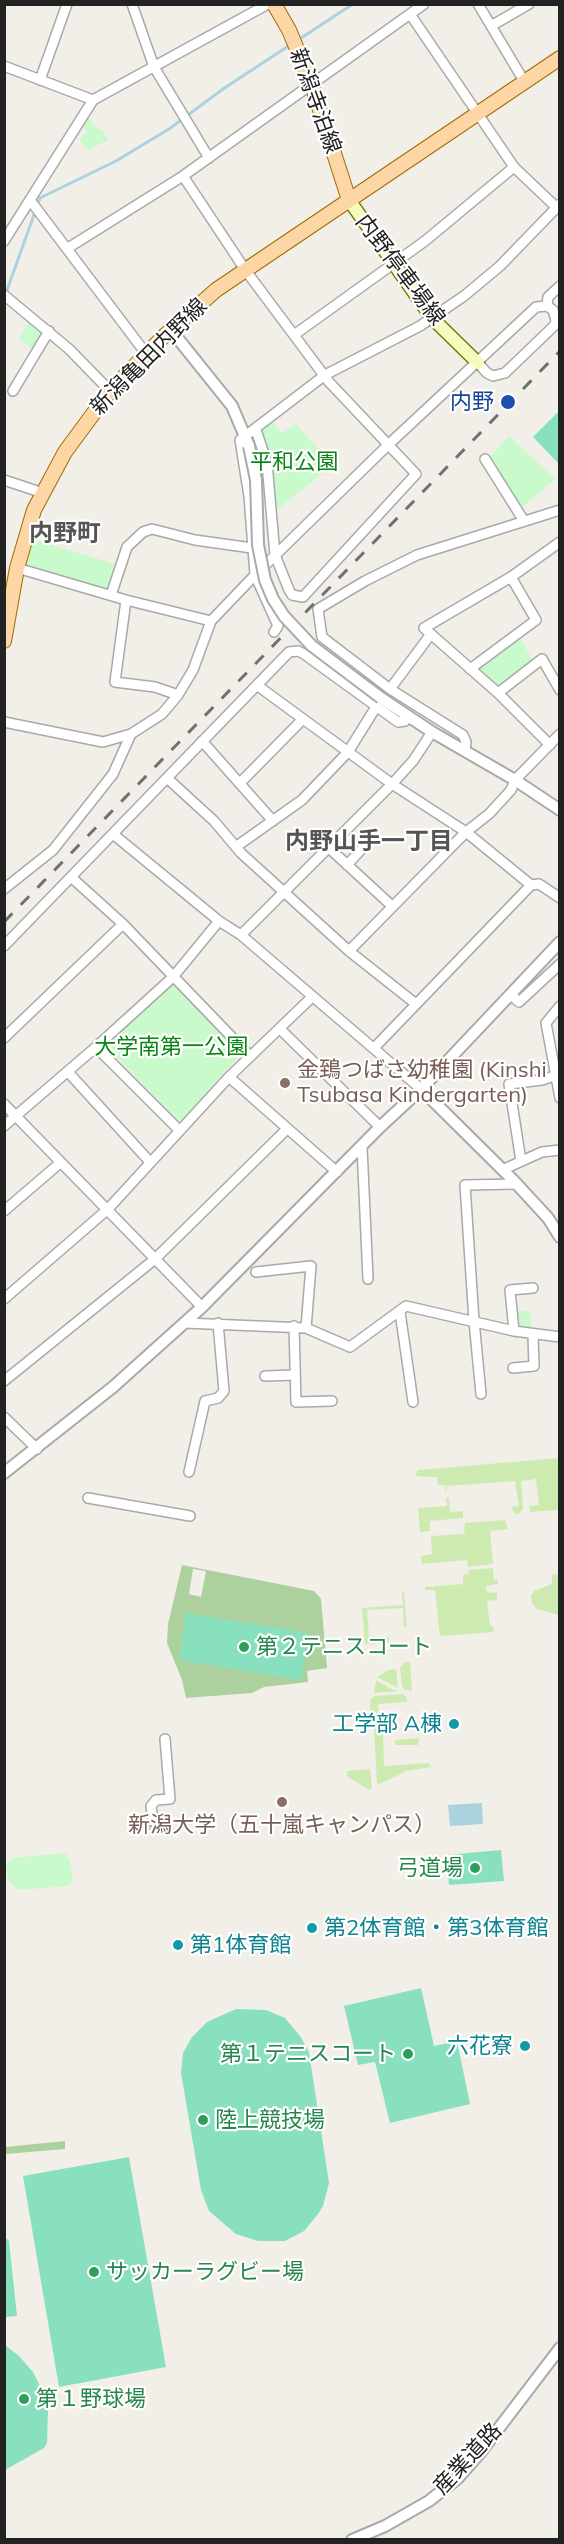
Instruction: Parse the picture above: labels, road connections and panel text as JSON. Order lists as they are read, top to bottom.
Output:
{
  "streets": {
    "main road": ["新潟寺泊線", "内野停車場線", "新潟亀田内野線"],
    "street": ["産業道路"]
  },
  "crossings": [
    ["新潟寺泊線", "内野停車場線"],
    ["新潟寺泊線", "新潟亀田内野線"],
    ["内野停車場線", "新潟亀田内野線"]
  ],
  "districts": ["内野町", "内野山手一丁目"],
  "parks": ["平和公園", "大学南第一公園"],
  "places": [
    "内野",
    "金鵄つばさ幼稚園 (Kinshi Tsubasa Kindergarten)",
    "第２テニスコート",
    "工学部 A棟",
    "新潟大学（五十嵐キャンパス）",
    "弓道場",
    "第2体育館・第3体育館",
    "第1体育館",
    "六花寮",
    "第１テニスコート",
    "陸上競技場",
    "サッカーラグビー場",
    "第１野球場"
  ]
}
